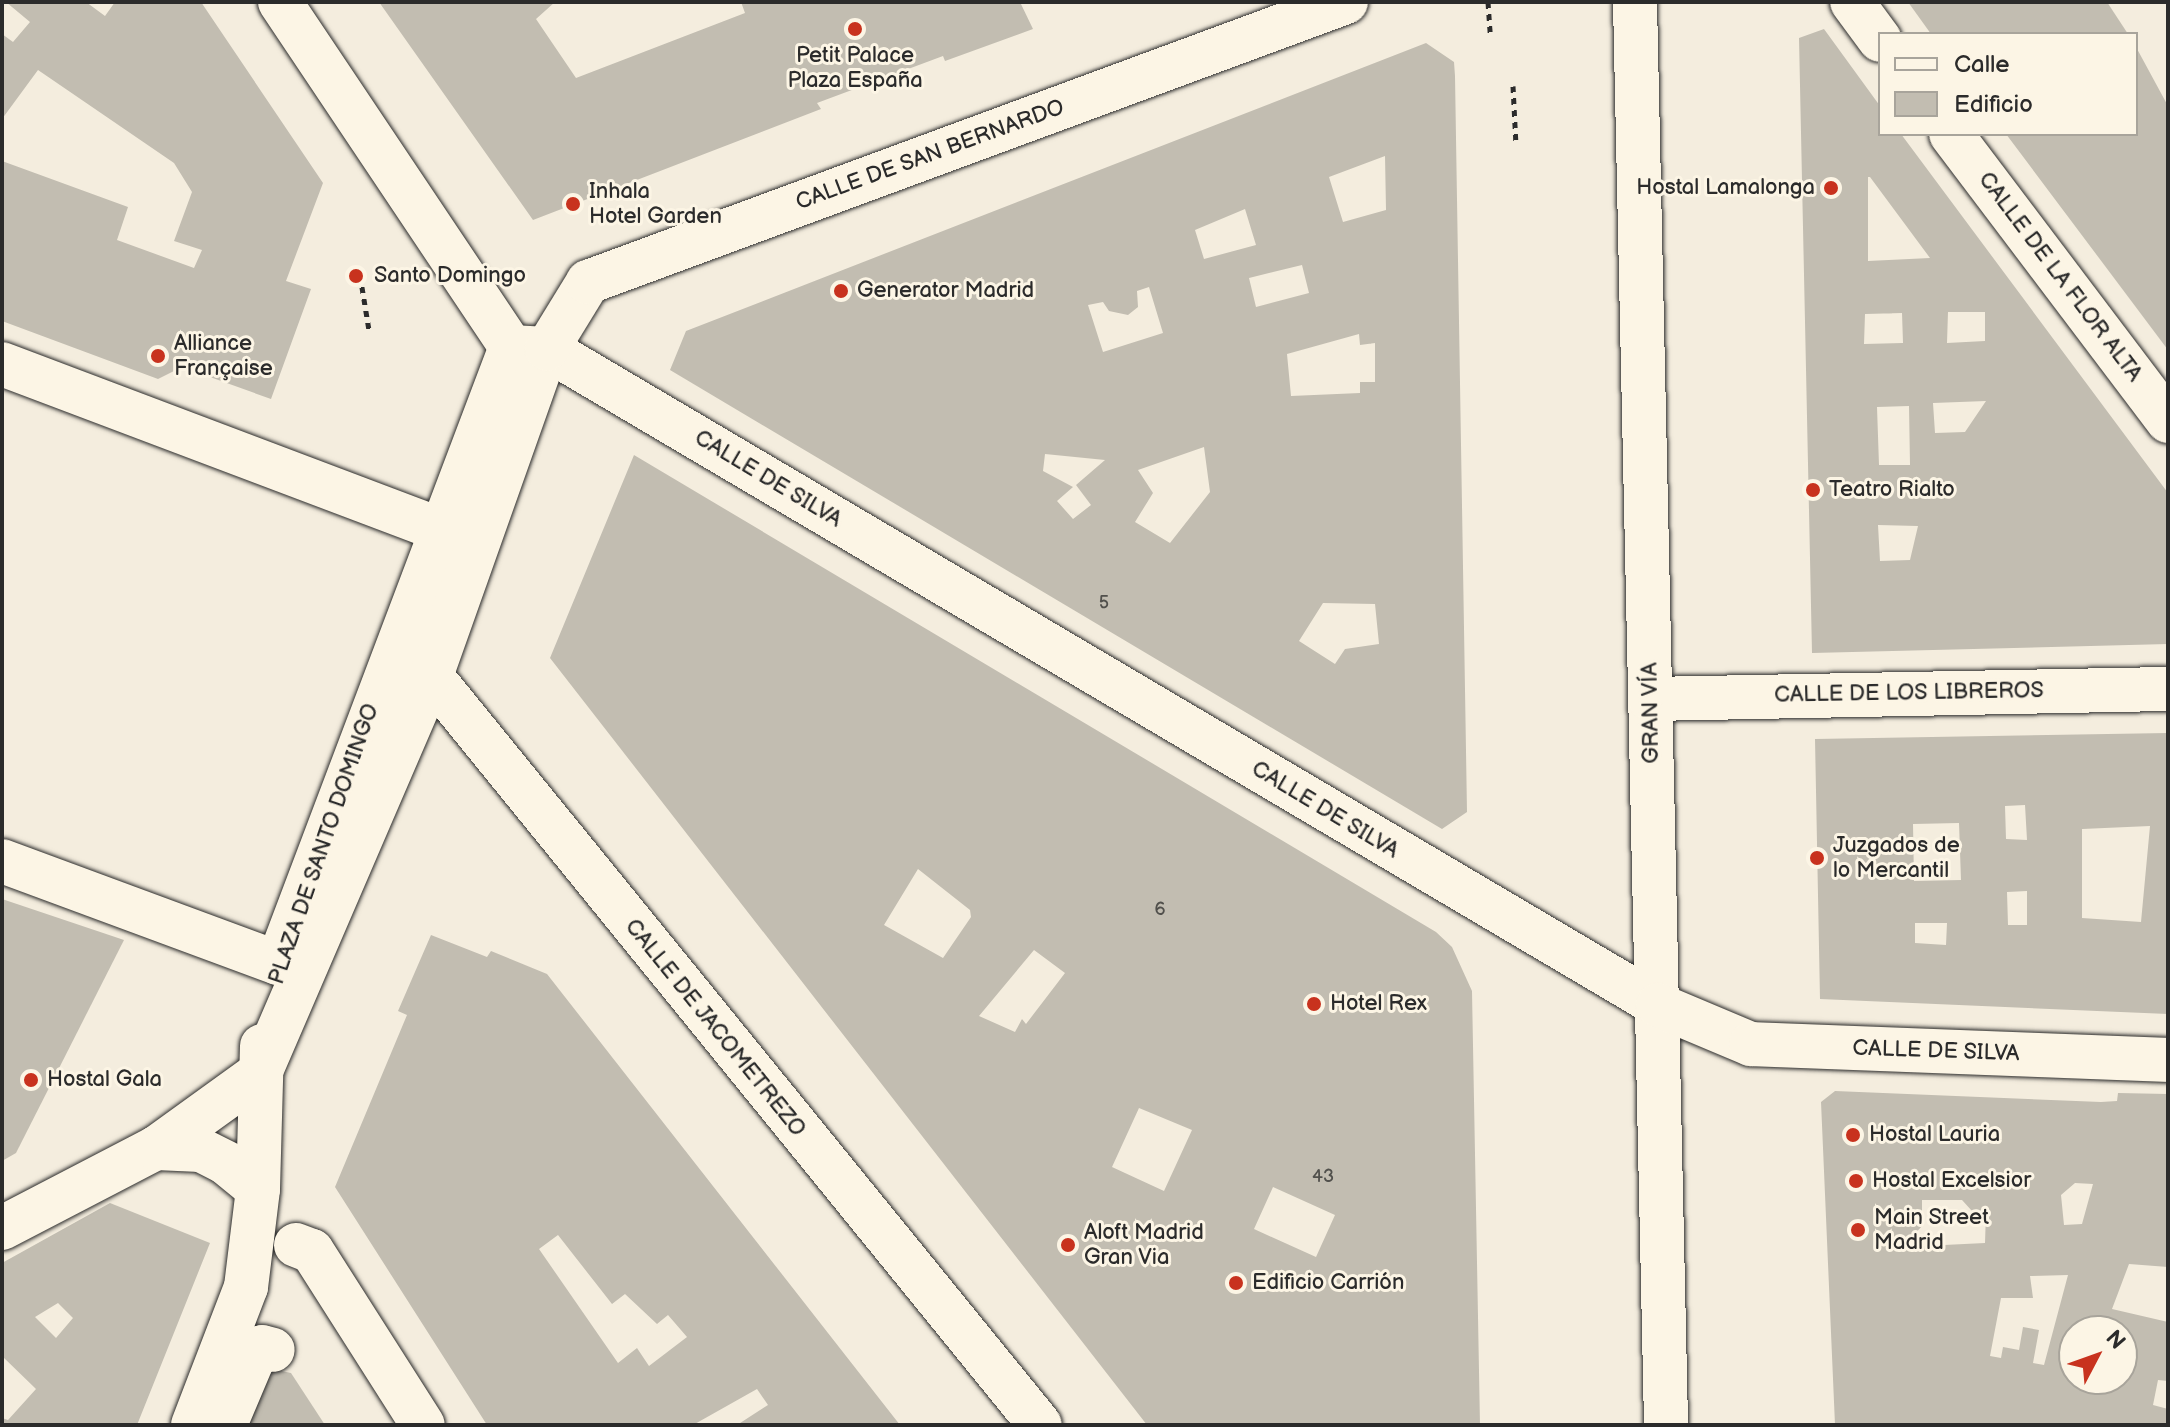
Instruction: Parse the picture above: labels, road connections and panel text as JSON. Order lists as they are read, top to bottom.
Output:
{
  "streets": {
    "street": [
      "CALLE DE SAN BERNARDO",
      "CALLE DE LA FLOR ALTA",
      "CALLE DE SILVA",
      "CALLE DE LOS LIBREROS",
      "GRAN VÍA",
      "PLAZA DE SANTO DOMINGO",
      "CALLE DE JACOMETREZO"
    ]
  },
  "crossings": [
    ["CALLE DE SAN BERNARDO", "CALLE DE SILVA"],
    ["CALLE DE SAN BERNARDO", "PLAZA DE SANTO DOMINGO"],
    ["CALLE DE SILVA", "GRAN VÍA"],
    ["CALLE DE SILVA", "PLAZA DE SANTO DOMINGO"],
    ["CALLE DE LOS LIBREROS", "GRAN VÍA"],
    ["PLAZA DE SANTO DOMINGO", "CALLE DE JACOMETREZO"]
  ],
  "places": [
    "Petit Palace Plaza España",
    "Hostal Lamalonga",
    "Inhala Hotel Garden",
    "Santo Domingo",
    "Generator Madrid",
    "Alliance Française",
    "Teatro Rialto",
    "Juzgados de lo Mercantil",
    "Hotel Rex",
    "Hostal Gala",
    "Hostal Lauria",
    "Hostal Excelsior",
    "Main Street Madrid",
    "Aloft Madrid Gran Via",
    "Edificio Carrión"
  ],
  "house_numbers": ["5", "6", "43"],
  "legend": ["Calle", "Edificio"],
  "north": "top right"
}
